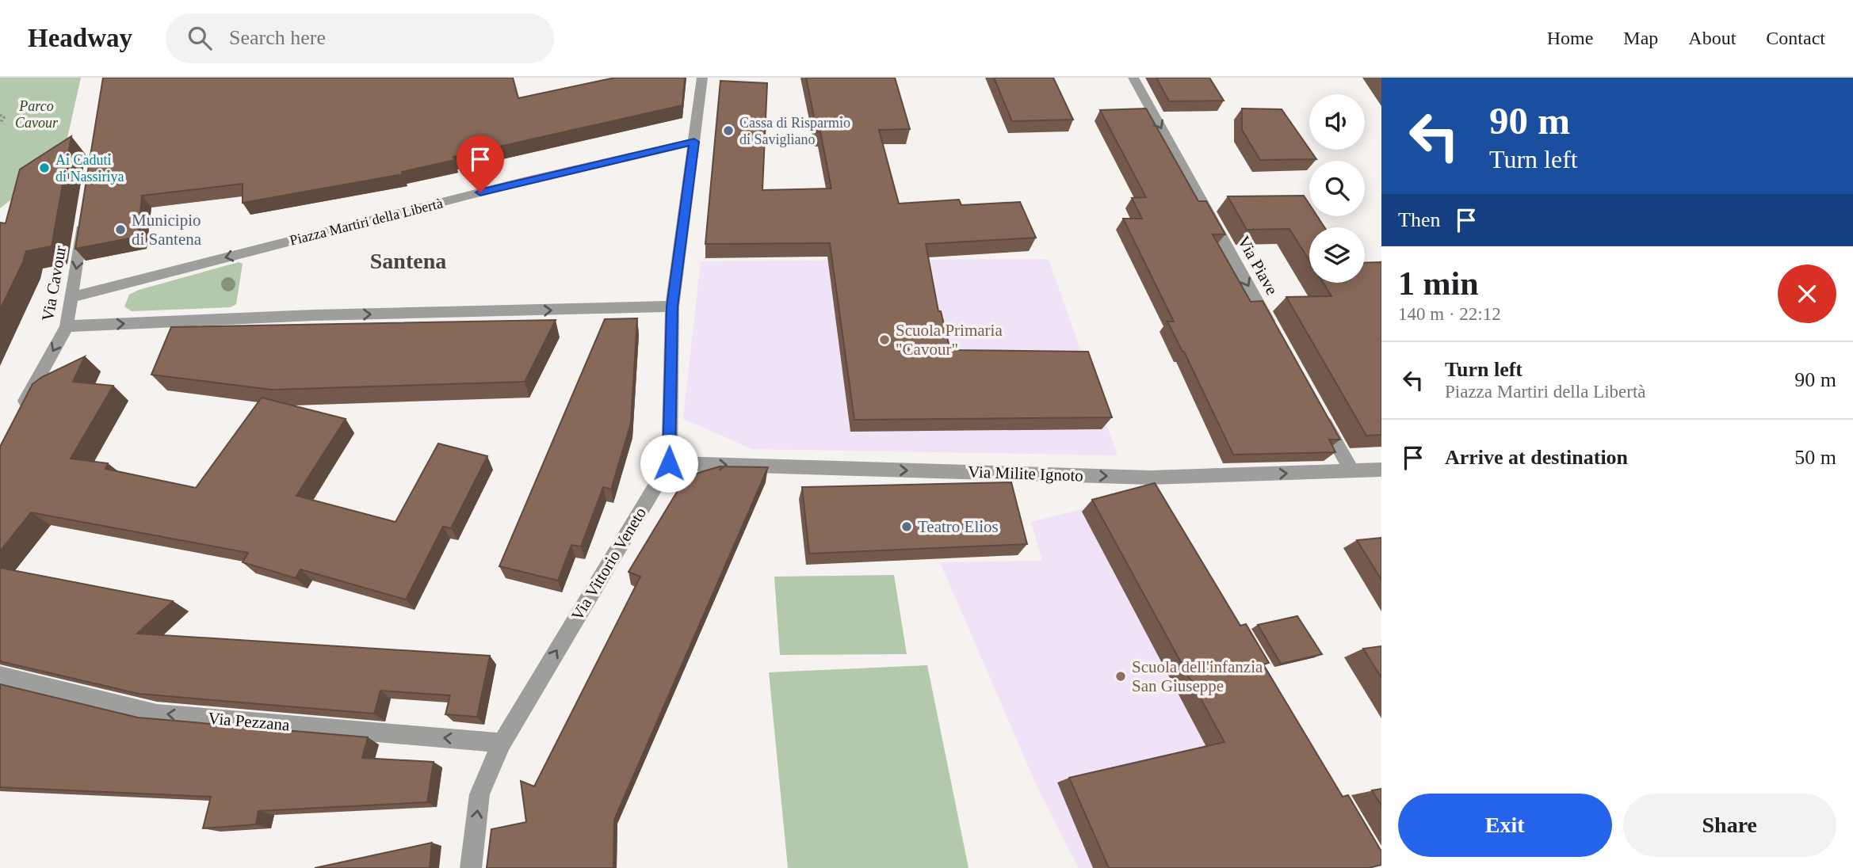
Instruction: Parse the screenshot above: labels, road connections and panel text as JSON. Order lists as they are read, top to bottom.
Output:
{
  "streets": {
    "street": [
      "Piazza Martiri della Libertà",
      "Via Piave",
      "Via Cavour",
      "Via Milite Ignoto",
      "Via Vittorio Veneto",
      "Via Pezzana"
    ]
  },
  "crossings": [
    ["Piazza Martiri della Libertà", "Via Cavour"],
    ["Piazza Martiri della Libertà", "Via Vittorio Veneto"],
    ["Via Milite Ignoto", "Via Vittorio Veneto"],
    ["Via Vittorio Veneto", "Via Pezzana"]
  ],
  "one_way": [
    "Via Piave",
    "Via Cavour",
    "Via Milite Ignoto",
    "Via Vittorio Veneto",
    "Via Pezzana"
  ],
  "districts": ["Santena"],
  "parks": ["Parco Cavour"],
  "places": [
    "Cassa di Risparmio di Savigliano",
    "Ai Caduti di Nassiriya",
    "Municipio di Santena",
    "Scuola Primaria \"Cavour\"",
    "Teatro Elios",
    "Scuola dell'infanzia San Giuseppe"
  ],
  "page": {
    "header": "Headway",
    "search": "Search here",
    "nav": [
      "Home",
      "Map",
      "About",
      "Contact"
    ],
    "turn": ["90 m", "Turn left"],
    "then": "Then",
    "heading": ["1 min", "140 m · 22:12"],
    "list": [
      {
        "name": "Turn left",
        "note": "Piazza Martiri della Libertà",
        "value": "90 m"
      },
      {
        "name": "Arrive at destination",
        "value": "50 m"
      }
    ],
    "buttons": ["Exit", "Share"]
  }
}
